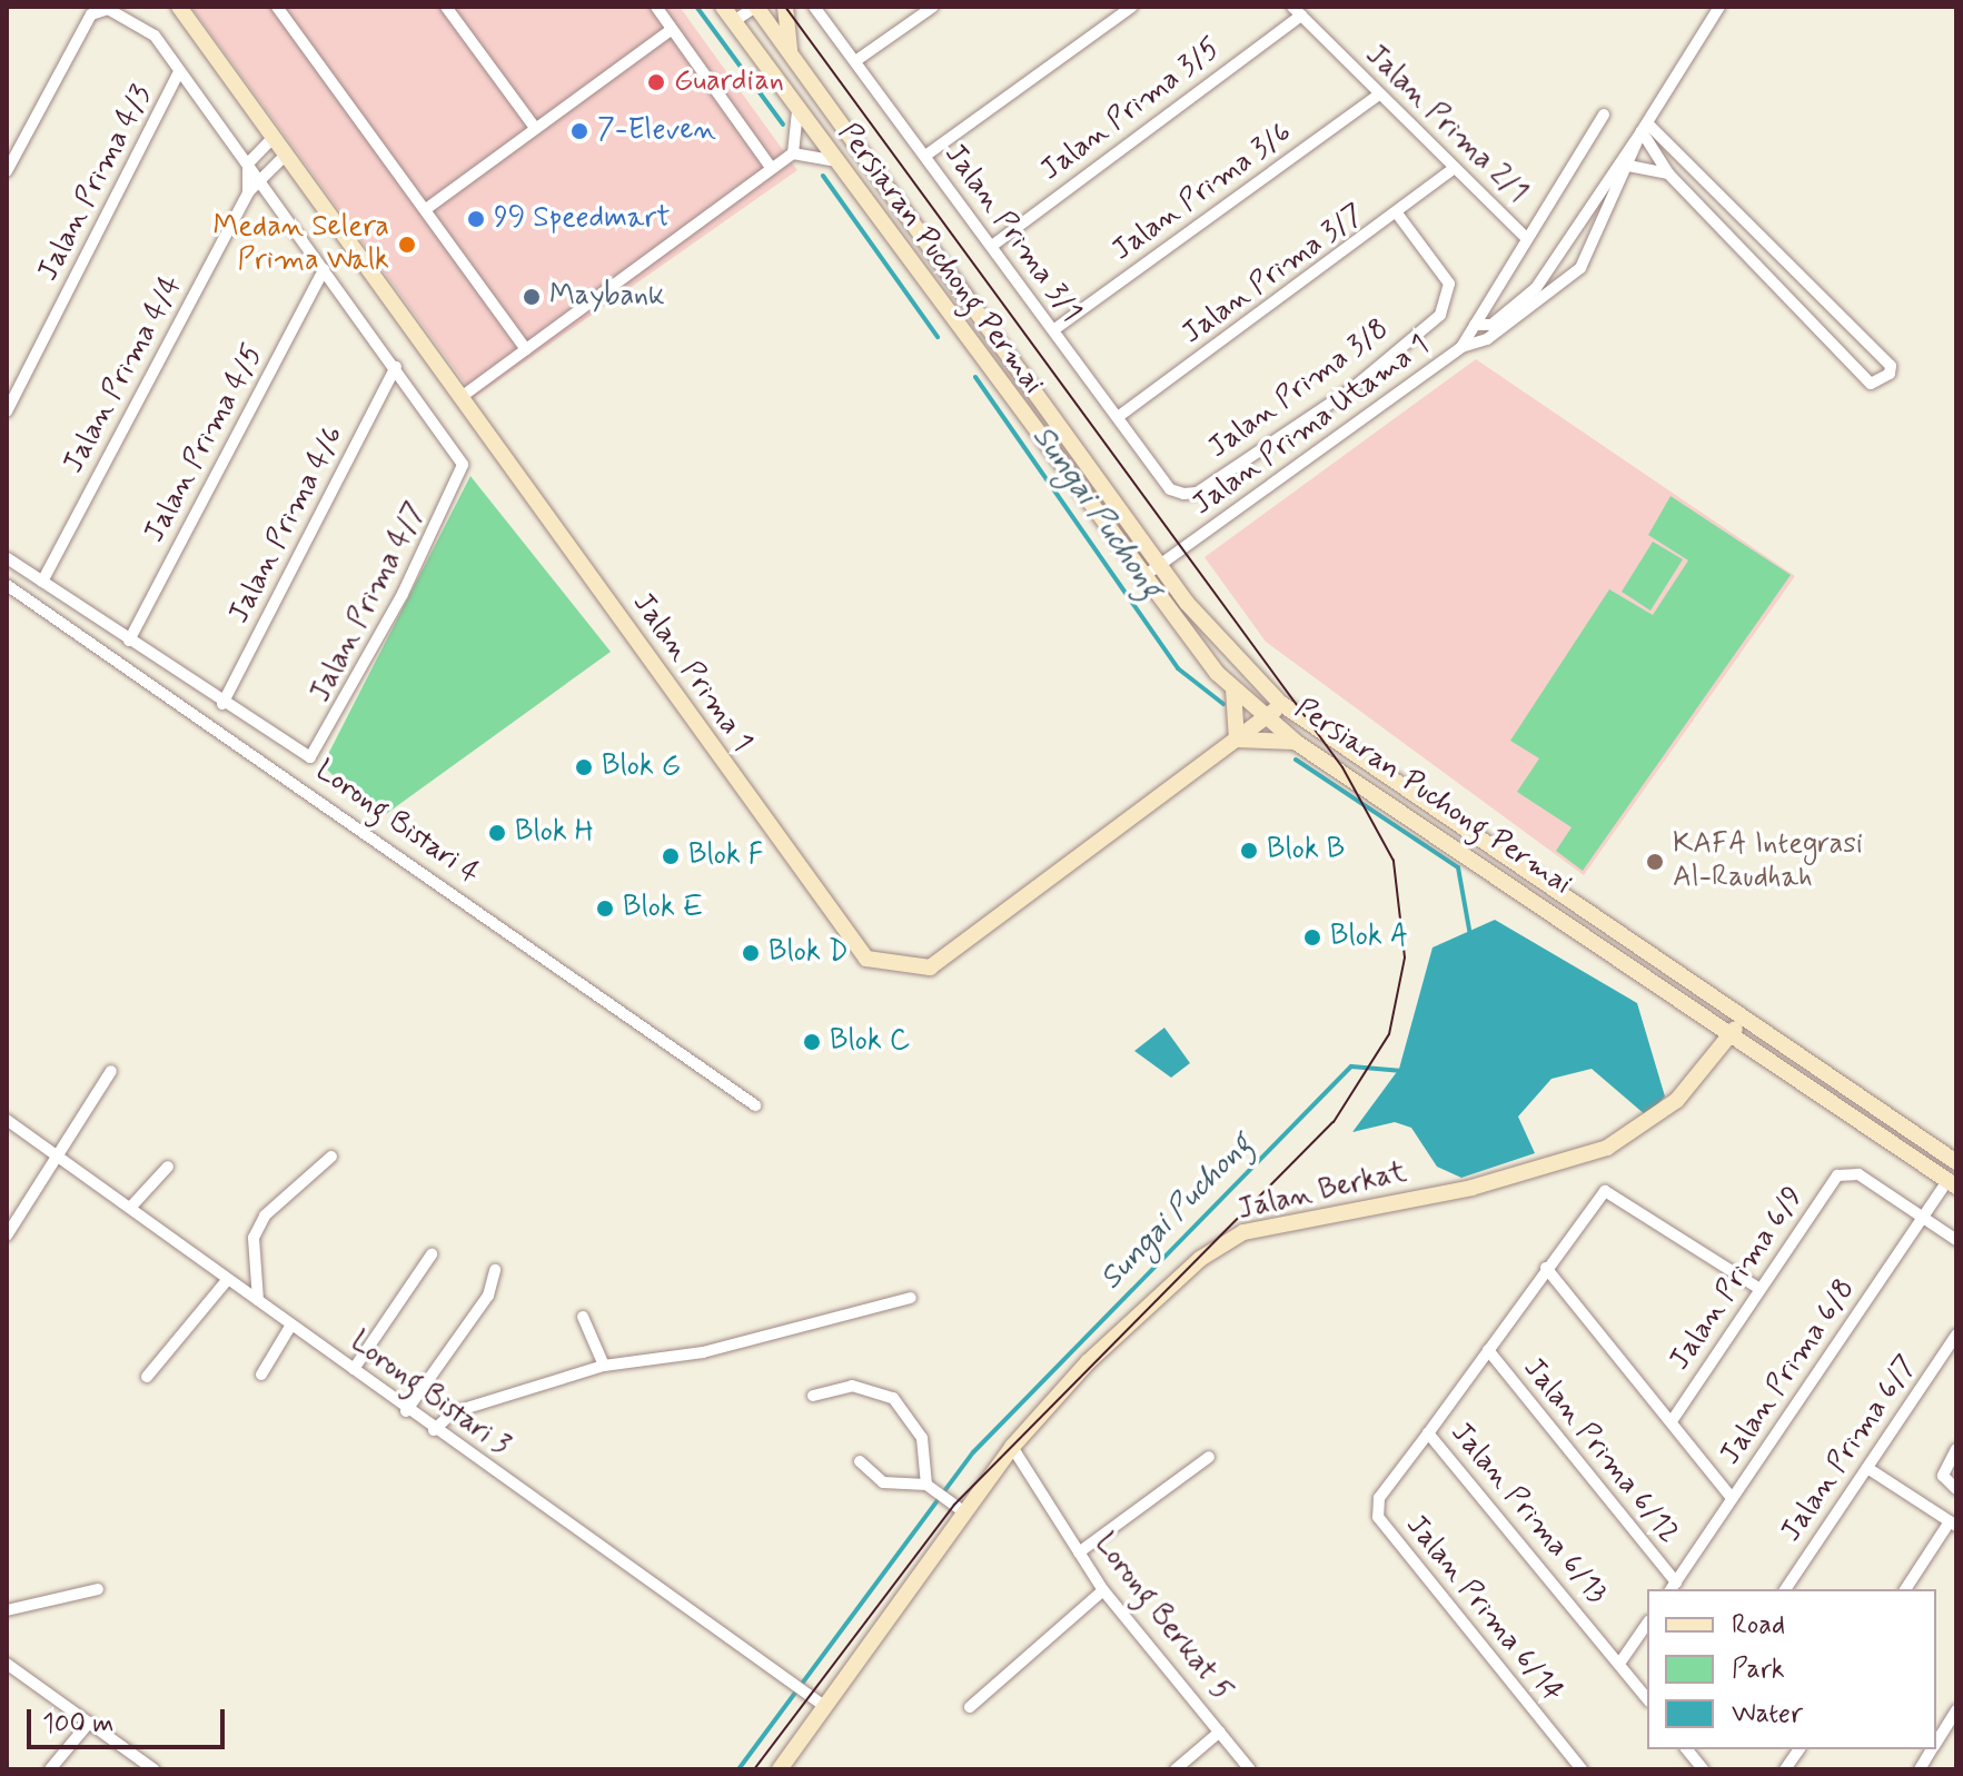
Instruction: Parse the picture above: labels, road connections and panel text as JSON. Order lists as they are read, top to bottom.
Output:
{
  "streets": {
    "main road": ["Persiaran Puchong Permai", "Jalan Prima 1", "Jalan Berkat"],
    "street": [
      "Jalan Prima 3/5",
      "Jalan Prima 2/1",
      "Jalan Prima 4/3",
      "Jalan Prima 3/6",
      "Jalan Prima 3/1",
      "Jalan Prima 3/7",
      "Jalan Prima 4/4",
      "Jalan Prima 3/8",
      "Jalan Prima Utama 1",
      "Jalan Prima 4/5",
      "Jalan Prima 4/6",
      "Jalan Prima 4/7",
      "Lorong Bistari 4",
      "Jalan Prima 6/9",
      "Jalan Prima 6/8",
      "Lorong Bistari 3",
      "Jalan Prima 6/7",
      "Jalan Prima 6/12",
      "Jalan Prima 6/13",
      "Jalan Prima 6/14",
      "Lorong Berkat 5"
    ]
  },
  "crossings": [
    ["Jalan Prima 3/5", "Jalan Prima 2/1"],
    ["Jalan Prima 3/5", "Jalan Prima 3/1"],
    ["Jalan Prima 2/1", "Jalan Prima 3/6"],
    ["Jalan Prima 2/1", "Jalan Prima 3/7"],
    ["Jalan Prima 2/1", "Jalan Prima Utama 1"],
    ["Jalan Prima 3/6", "Jalan Prima 3/1"],
    ["Jalan Prima 3/1", "Jalan Prima 3/7"],
    ["Jalan Prima 3/1", "Jalan Prima 3/8"],
    ["Persiaran Puchong Permai", "Jalan Prima Utama 1"],
    ["Persiaran Puchong Permai", "Jalan Prima 1"],
    ["Persiaran Puchong Permai", "Jalan Berkat"],
    ["Persiaran Puchong Permai", "Jalan Prima 6/8"],
    ["Jalan Prima 3/7", "Jalan Prima 3/8"],
    ["Jalan Prima 4/4", "Jalan Prima 1"],
    ["Jalan Prima 4/6", "Jalan Prima 4/7"],
    ["Jalan Berkat", "Lorong Bistari 3"],
    ["Jalan Berkat", "Lorong Berkat 5"],
    ["Jalan Prima 6/9", "Jalan Prima 6/8"],
    ["Jalan Prima 6/9", "Jalan Prima 6/13"],
    ["Jalan Prima 6/8", "Jalan Prima 6/12"],
    ["Jalan Prima 6/12", "Jalan Prima 6/13"],
    ["Jalan Prima 6/13", "Jalan Prima 6/14"]
  ],
  "water": ["Sungai Puchong"],
  "places": [
    "Guardian",
    "7-Eleven",
    "99 Speedmart",
    "Medan Selera Prima Walk",
    "Maybank",
    "Blok G",
    "Blok H",
    "Blok B",
    "Blok F",
    "KAFA Integrasi Al-Raudhah",
    "Blok E",
    "Blok A",
    "Blok D",
    "Blok C"
  ],
  "legend": ["Road", "Park", "Water"],
  "scale_bar": "100 m"
}
